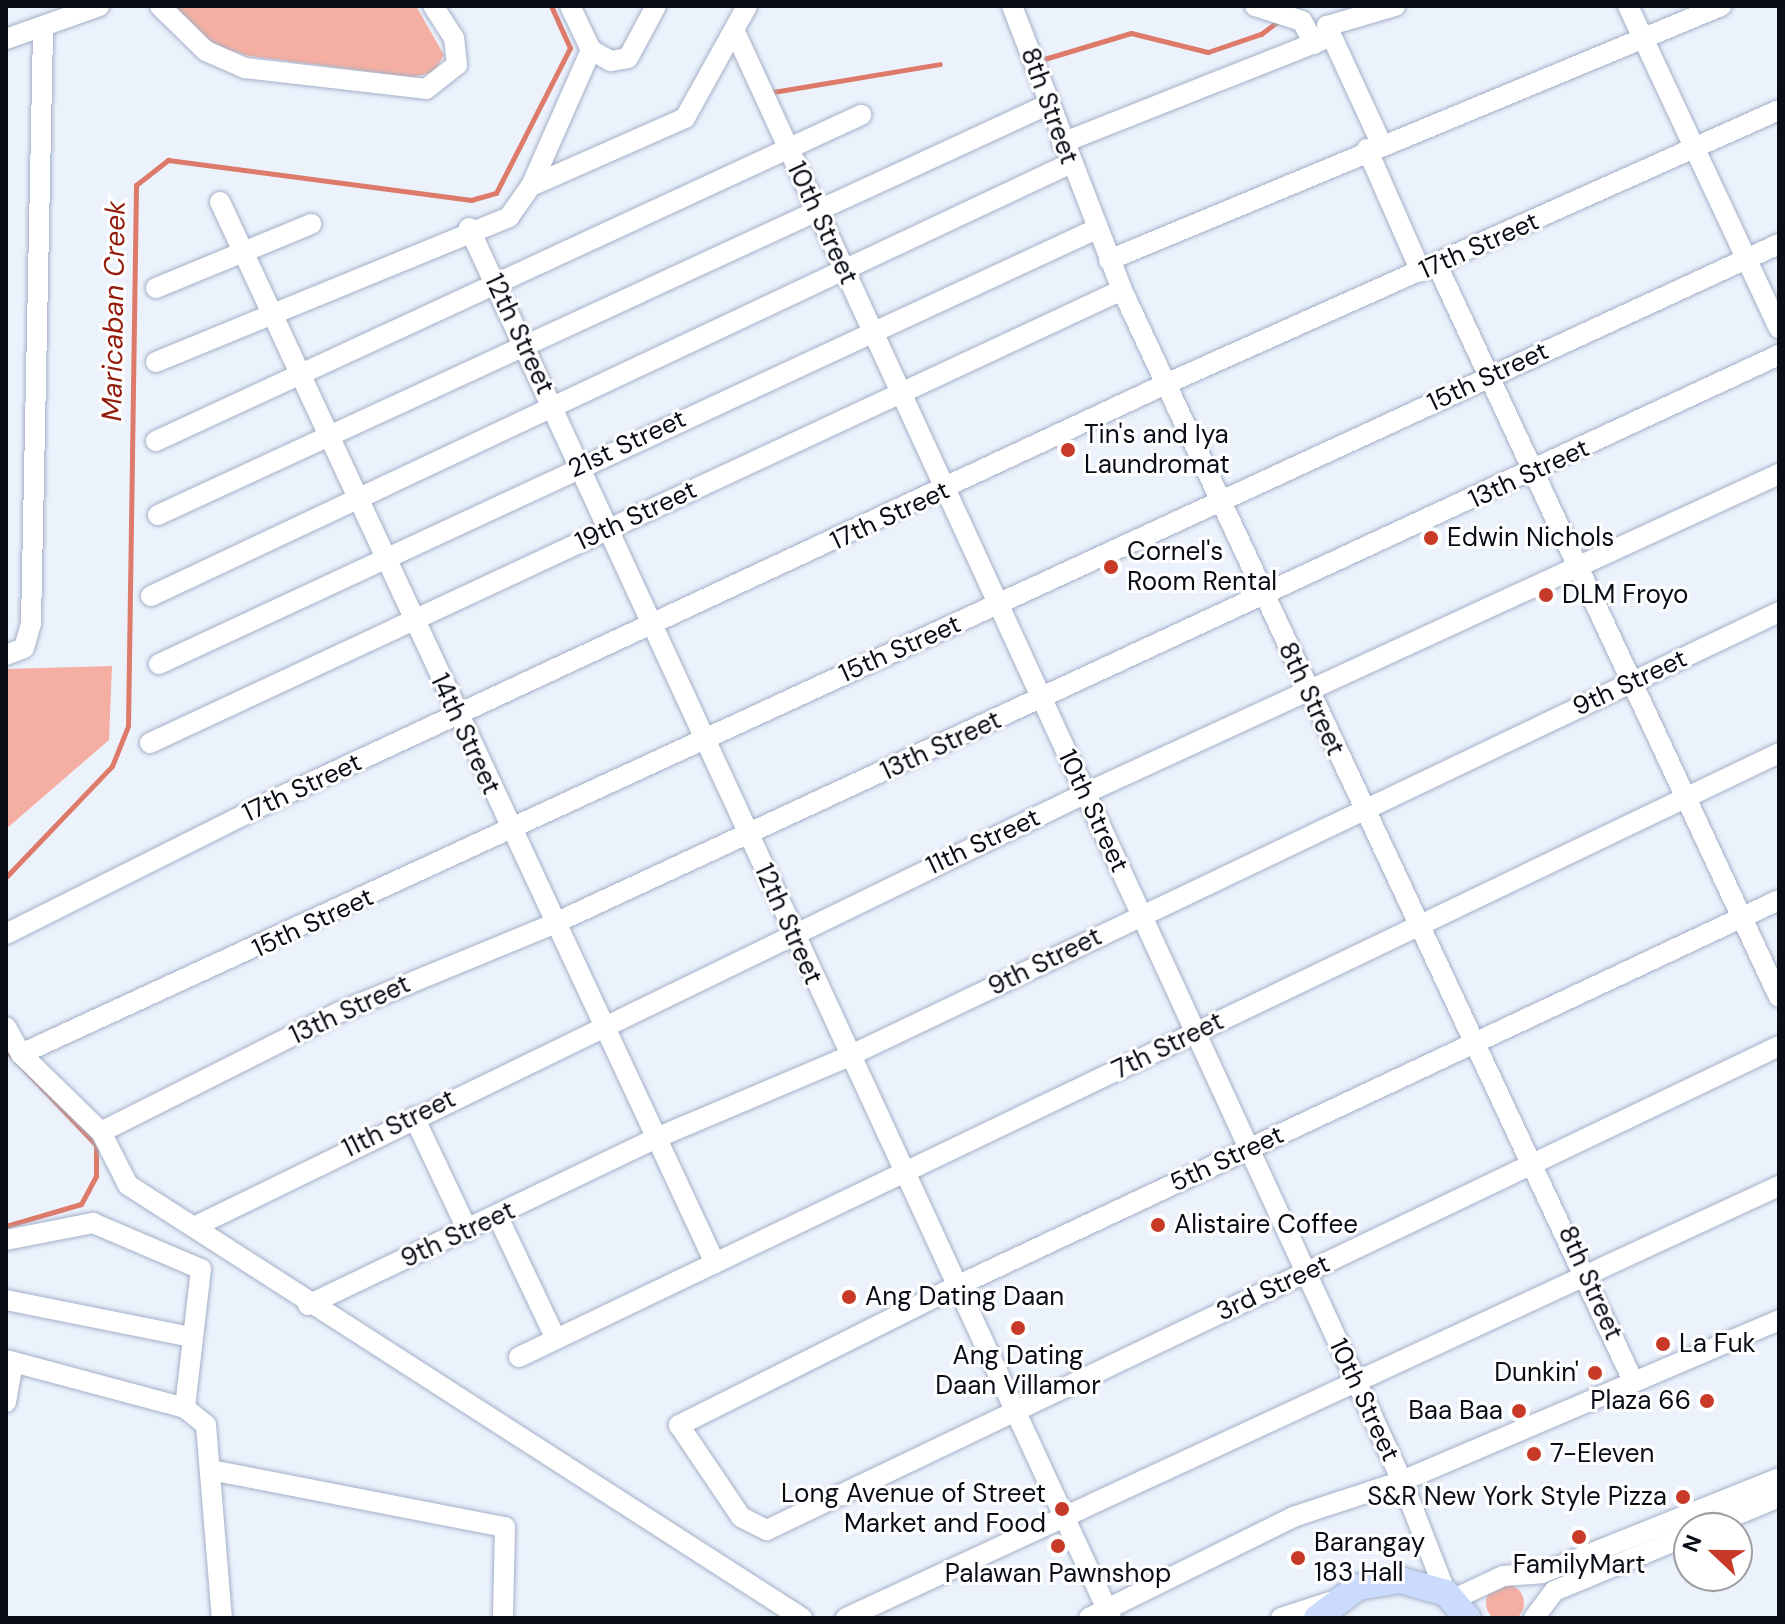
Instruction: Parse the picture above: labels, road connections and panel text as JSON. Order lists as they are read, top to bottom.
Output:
{
  "streets": {
    "street": [
      "8th Street",
      "10th Street",
      "17th Street",
      "12th Street",
      "15th Street",
      "21st Street",
      "13th Street",
      "19th Street",
      "9th Street",
      "14th Street",
      "11th Street",
      "7th Street",
      "5th Street",
      "3rd Street"
    ]
  },
  "crossings": [
    ["8th Street", "17th Street"],
    ["8th Street", "15th Street"],
    ["8th Street", "21st Street"],
    ["8th Street", "13th Street"],
    ["8th Street", "19th Street"],
    ["8th Street", "9th Street"],
    ["8th Street", "11th Street"],
    ["8th Street", "7th Street"],
    ["8th Street", "5th Street"],
    ["8th Street", "3rd Street"],
    ["10th Street", "17th Street"],
    ["10th Street", "15th Street"],
    ["10th Street", "21st Street"],
    ["10th Street", "13th Street"],
    ["10th Street", "19th Street"],
    ["10th Street", "9th Street"],
    ["10th Street", "11th Street"],
    ["10th Street", "7th Street"],
    ["10th Street", "5th Street"],
    ["10th Street", "3rd Street"],
    ["17th Street", "12th Street"],
    ["17th Street", "14th Street"],
    ["12th Street", "15th Street"],
    ["12th Street", "21st Street"],
    ["12th Street", "13th Street"],
    ["12th Street", "19th Street"],
    ["12th Street", "9th Street"],
    ["12th Street", "11th Street"],
    ["12th Street", "7th Street"],
    ["12th Street", "5th Street"],
    ["12th Street", "3rd Street"],
    ["15th Street", "14th Street"],
    ["21st Street", "14th Street"],
    ["13th Street", "14th Street"],
    ["19th Street", "14th Street"],
    ["9th Street", "14th Street"],
    ["14th Street", "11th Street"],
    ["14th Street", "7th Street"],
    ["5th Street", "3rd Street"]
  ],
  "water": ["Maricaban Creek"],
  "places": [
    "Tin's and Iya Laundromat",
    "Edwin Nichols",
    "Cornel's Room Rental",
    "DLM Froyo",
    "Alistaire Coffee",
    "Ang Dating Daan",
    "Ang Dating Daan Villamor",
    "La Fuk",
    "Dunkin'",
    "Plaza 66",
    "Baa Baa",
    "7-Eleven",
    "S&R New York Style Pizza",
    "Long Avenue of Street Market and Food",
    "FamilyMart",
    "Palawan Pawnshop",
    "Barangay 183 Hall"
  ],
  "north": "left"
}
